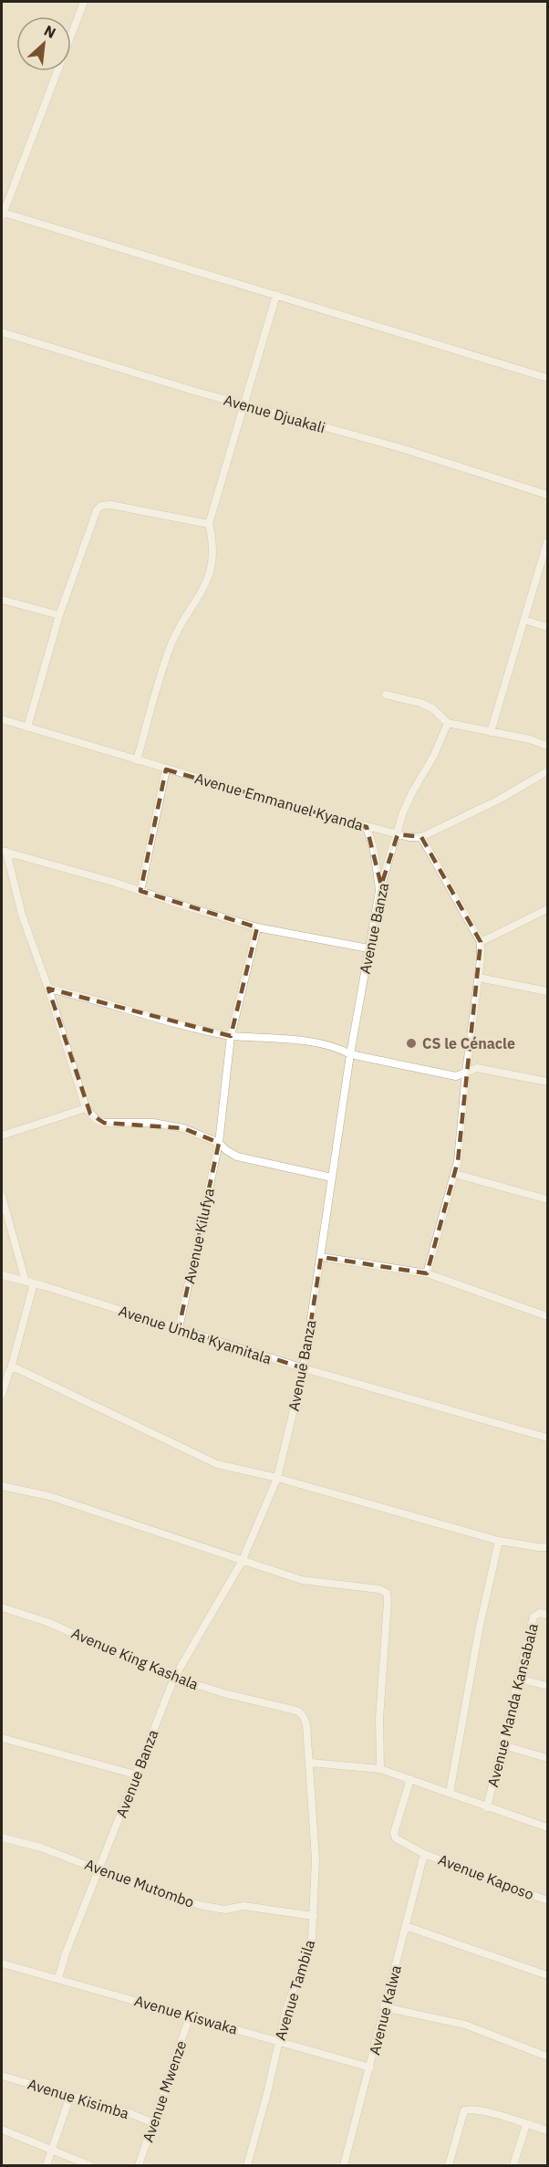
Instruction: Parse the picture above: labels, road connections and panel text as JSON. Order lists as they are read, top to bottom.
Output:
{
  "streets": {
    "street": [
      "Avenue Djuakali",
      "Avenue Emmanuel Kyanda",
      "Avenue Banza",
      "Avenue Kilufya",
      "Avenue Umba Kyamitala",
      "Avenue King Kashala",
      "Avenue Manda Kansabala",
      "Avenue Kaposo",
      "Avenue Mutombo",
      "Avenue Tambila",
      "Avenue Kalwa",
      "Avenue Kiswaka",
      "Avenue Mwenze",
      "Avenue Kisimba"
    ]
  },
  "crossings": [
    ["Avenue Emmanuel Kyanda", "Avenue Banza"],
    ["Avenue Banza", "Avenue Umba Kyamitala"],
    ["Avenue Banza", "Avenue King Kashala"],
    ["Avenue Banza", "Avenue Mutombo"],
    ["Avenue Banza", "Avenue Kiswaka"],
    ["Avenue Kilufya", "Avenue Umba Kyamitala"],
    ["Avenue King Kashala", "Avenue Tambila"],
    ["Avenue Kaposo", "Avenue Kalwa"],
    ["Avenue Mutombo", "Avenue Tambila"],
    ["Avenue Tambila", "Avenue Kiswaka"],
    ["Avenue Kalwa", "Avenue Kiswaka"],
    ["Avenue Kiswaka", "Avenue Mwenze"],
    ["Avenue Mwenze", "Avenue Kisimba"]
  ],
  "places": ["CS le Cénacle"],
  "north": "top right"
}
